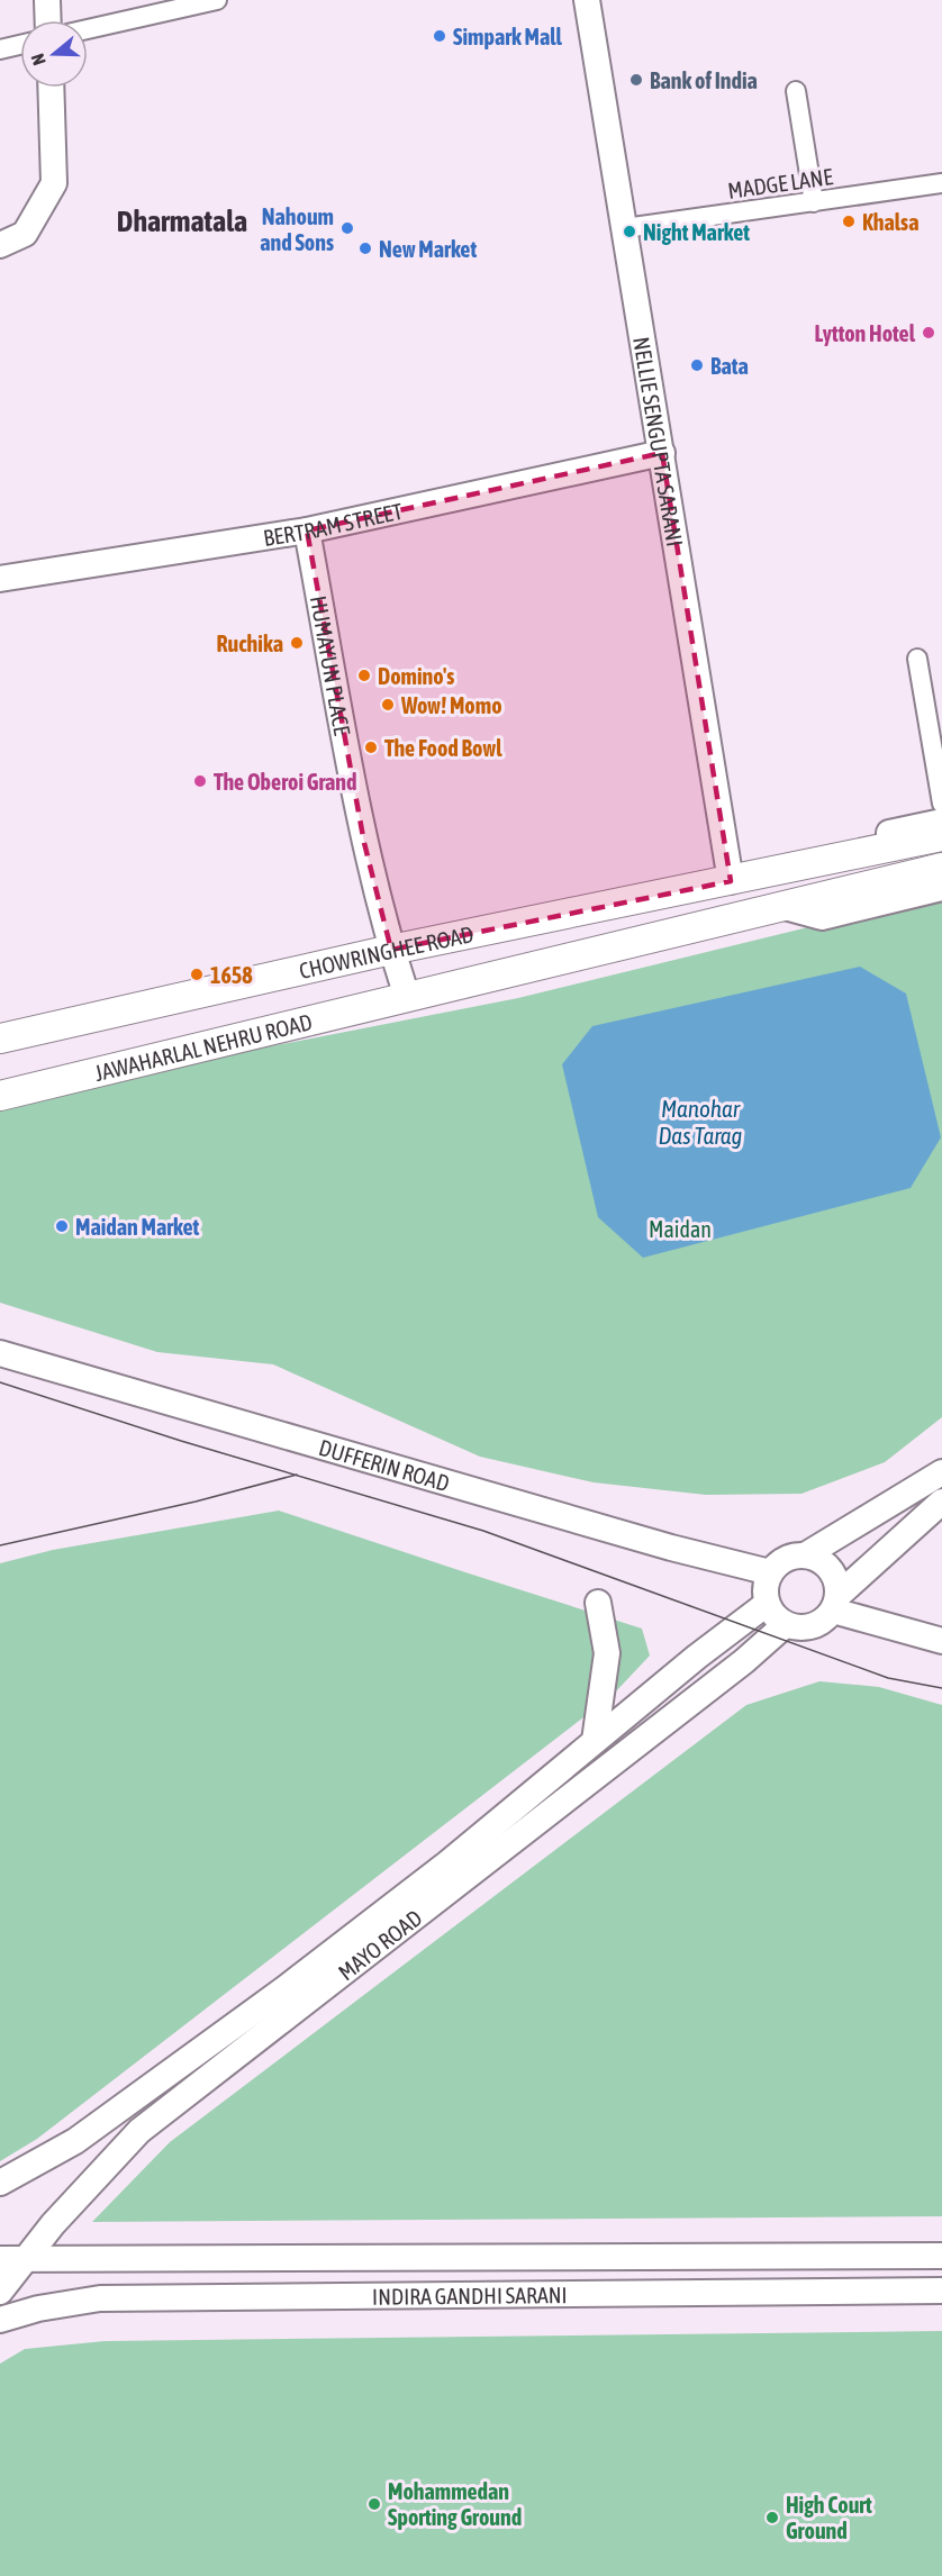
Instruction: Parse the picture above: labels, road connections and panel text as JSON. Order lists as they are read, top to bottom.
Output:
{
  "streets": {
    "main road": [
      "NELLIE SENGUPTA SARANI",
      "BERTRAM STREET",
      "HUMAYUN PLACE",
      "CHOWRINGHEE ROAD",
      "JAWAHARLAL NEHRU ROAD",
      "DUFFERIN ROAD",
      "MAYO ROAD",
      "INDIRA GANDHI SARANI"
    ],
    "street": ["MADGE LANE"]
  },
  "crossings": [
    ["MADGE LANE", "NELLIE SENGUPTA SARANI"],
    ["NELLIE SENGUPTA SARANI", "BERTRAM STREET"],
    ["NELLIE SENGUPTA SARANI", "CHOWRINGHEE ROAD"],
    ["BERTRAM STREET", "HUMAYUN PLACE"],
    ["HUMAYUN PLACE", "CHOWRINGHEE ROAD"],
    ["HUMAYUN PLACE", "JAWAHARLAL NEHRU ROAD"],
    ["CHOWRINGHEE ROAD", "JAWAHARLAL NEHRU ROAD"],
    ["DUFFERIN ROAD", "MAYO ROAD"],
    ["MAYO ROAD", "INDIRA GANDHI SARANI"]
  ],
  "districts": ["Dharmatala"],
  "water": ["Manohar Das Tarag"],
  "parks": ["Maidan"],
  "places": [
    "Simpark Mall",
    "Bank of India",
    "Khalsa",
    "Nahoum and Sons",
    "Night Market",
    "New Market",
    "Lytton Hotel",
    "Bata",
    "Ruchika",
    "Domino's",
    "Wow! Momo",
    "The Food Bowl",
    "The Oberoi Grand",
    "1658",
    "Maidan Market",
    "Mohammedan Sporting Ground",
    "High Court Ground"
  ],
  "north": "left"
}
